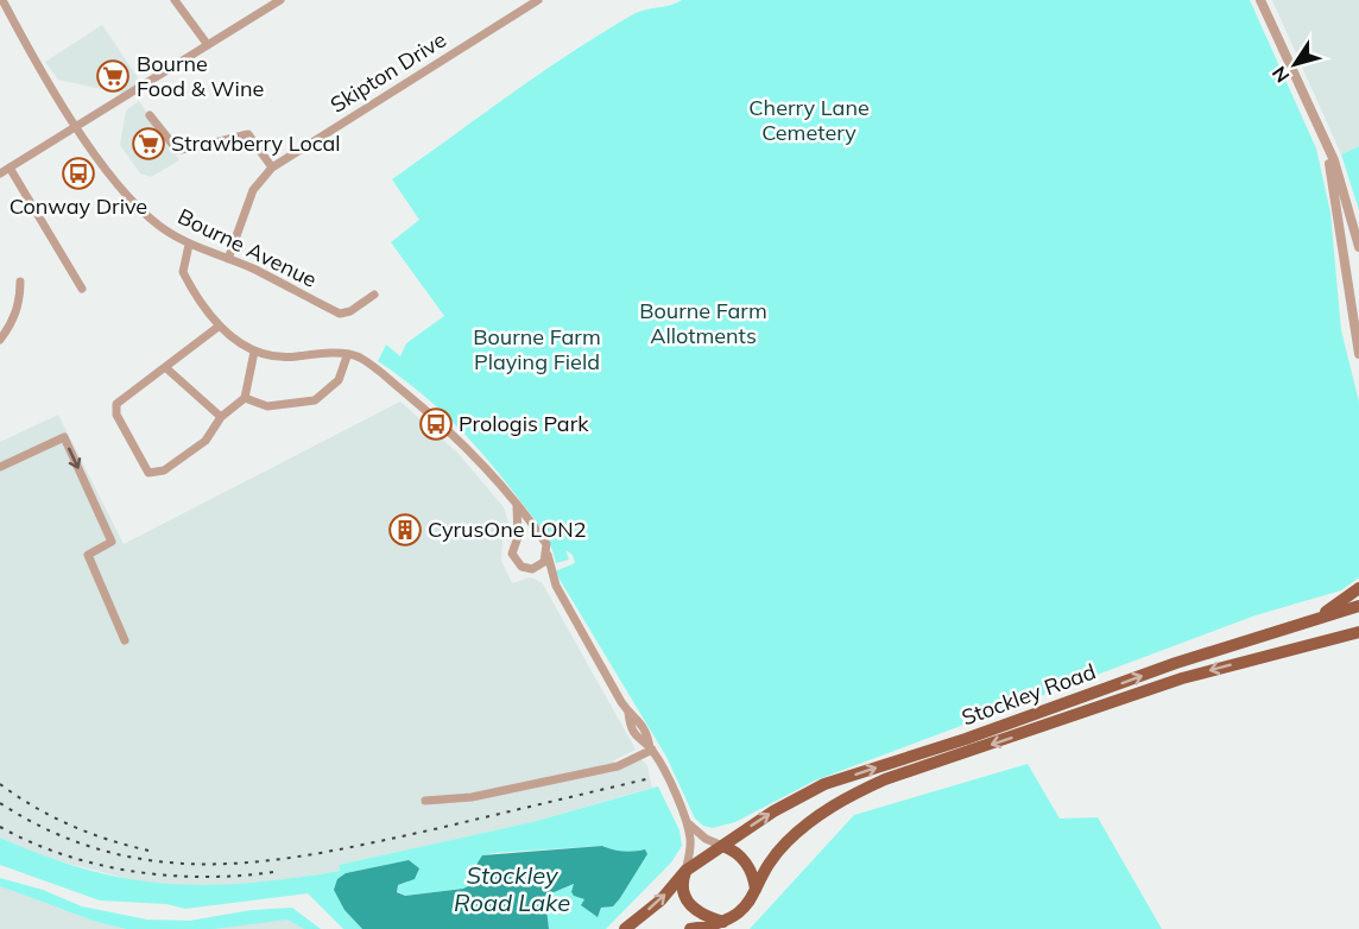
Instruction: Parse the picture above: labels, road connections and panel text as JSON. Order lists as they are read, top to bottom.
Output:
{
  "streets": {
    "main road": ["Stockley Road"],
    "street": ["Skipton Drive", "Bourne Avenue"]
  },
  "crossings": [
    ["Skipton Drive", "Bourne Avenue"]
  ],
  "water": ["Stockley Road Lake"],
  "parks": ["Cherry Lane Cemetery", "Bourne Farm Allotments", "Bourne Farm Playing Field"],
  "places": {
    "supermarket": ["Bourne Food & Wine", "Strawberry Local"],
    "bus stop": ["Conway Drive", "Prologis Park"],
    "building": ["CyrusOne LON2"]
  },
  "north": "bottom left"
}
